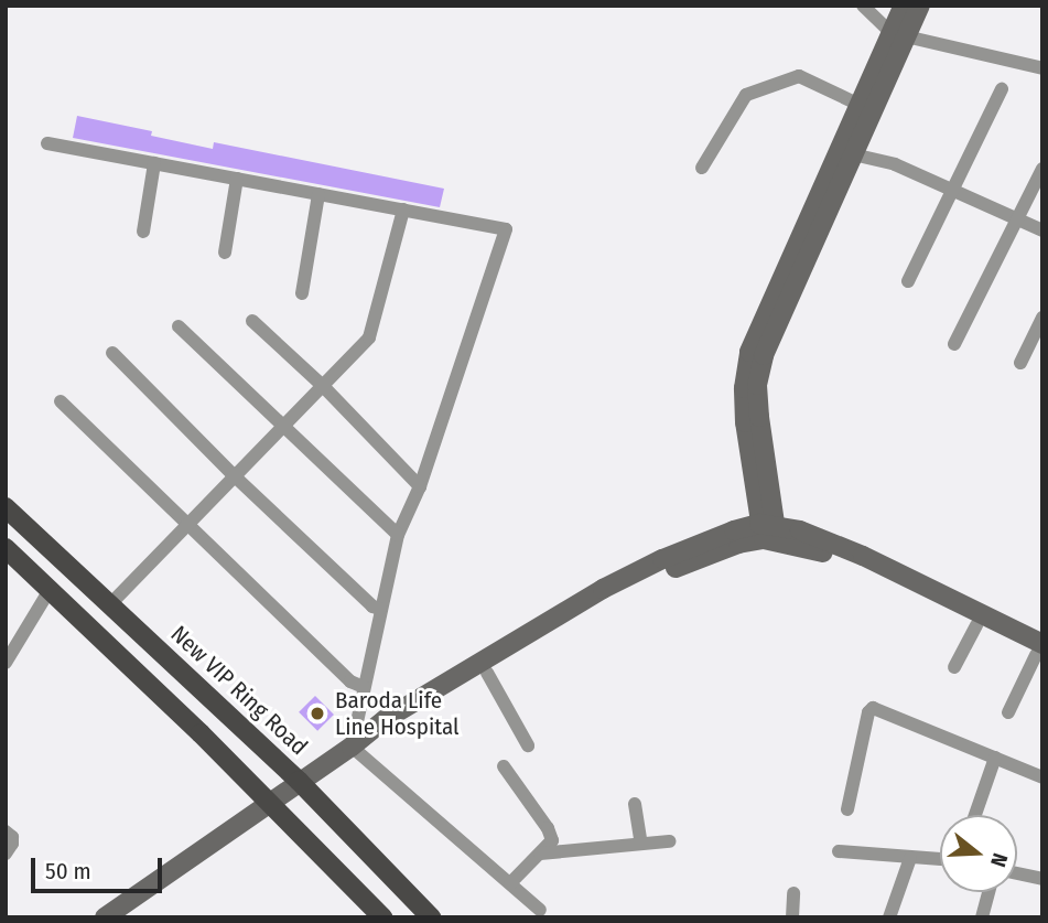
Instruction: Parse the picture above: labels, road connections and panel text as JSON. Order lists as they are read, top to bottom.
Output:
{
  "streets": {
    "main road": ["New VIP Ring Road"]
  },
  "places": ["Baroda Life Line Hospital"],
  "scale_bar": "50 m",
  "north": "right"
}
